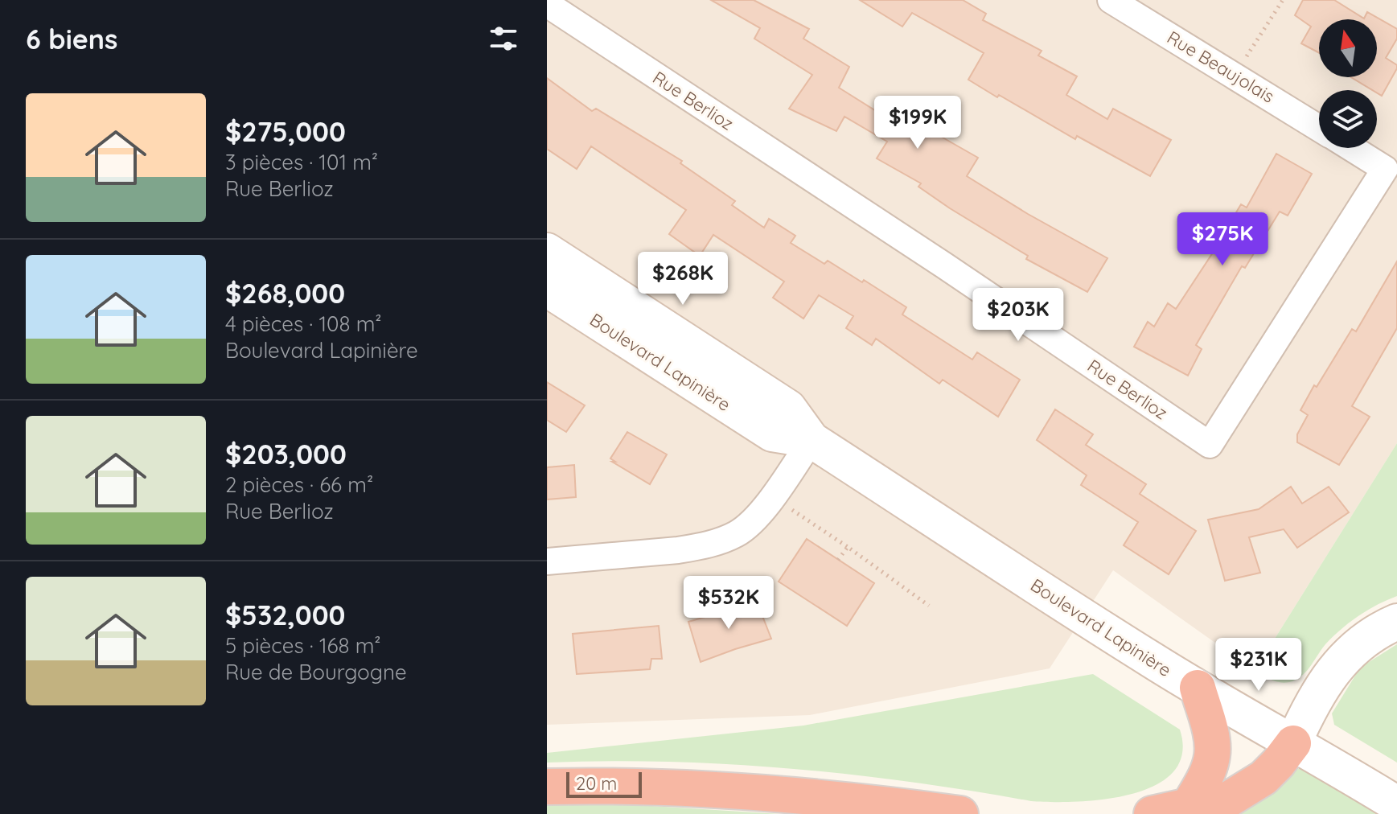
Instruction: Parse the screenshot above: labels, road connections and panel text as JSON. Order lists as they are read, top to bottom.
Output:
{
  "streets": {
    "main road": ["Boulevard Lapinière"],
    "street": ["Rue Beaujolais", "Rue Berlioz"]
  },
  "crossings": [
    ["Rue Beaujolais", "Rue Berlioz"]
  ],
  "scale_bar": "20 m",
  "north": "top",
  "page": {
    "heading": "6 biens",
    "list": [
      {
        "name": "$275,000",
        "note": "3 pièces · 101 m² · Rue Berlioz"
      },
      {
        "name": "$268,000",
        "note": "4 pièces · 108 m² · Boulevard Lapinière"
      },
      {
        "name": "$203,000",
        "note": "2 pièces · 66 m² · Rue Berlioz"
      },
      {
        "name": "$532,000",
        "note": "5 pièces · 168 m² · Rue de Bourgogne"
      }
    ],
    "price": [
      "$199K",
      "$275K",
      "$268K",
      "$203K",
      "$532K",
      "$231K"
    ],
    "scale": "20 m"
  }
}
